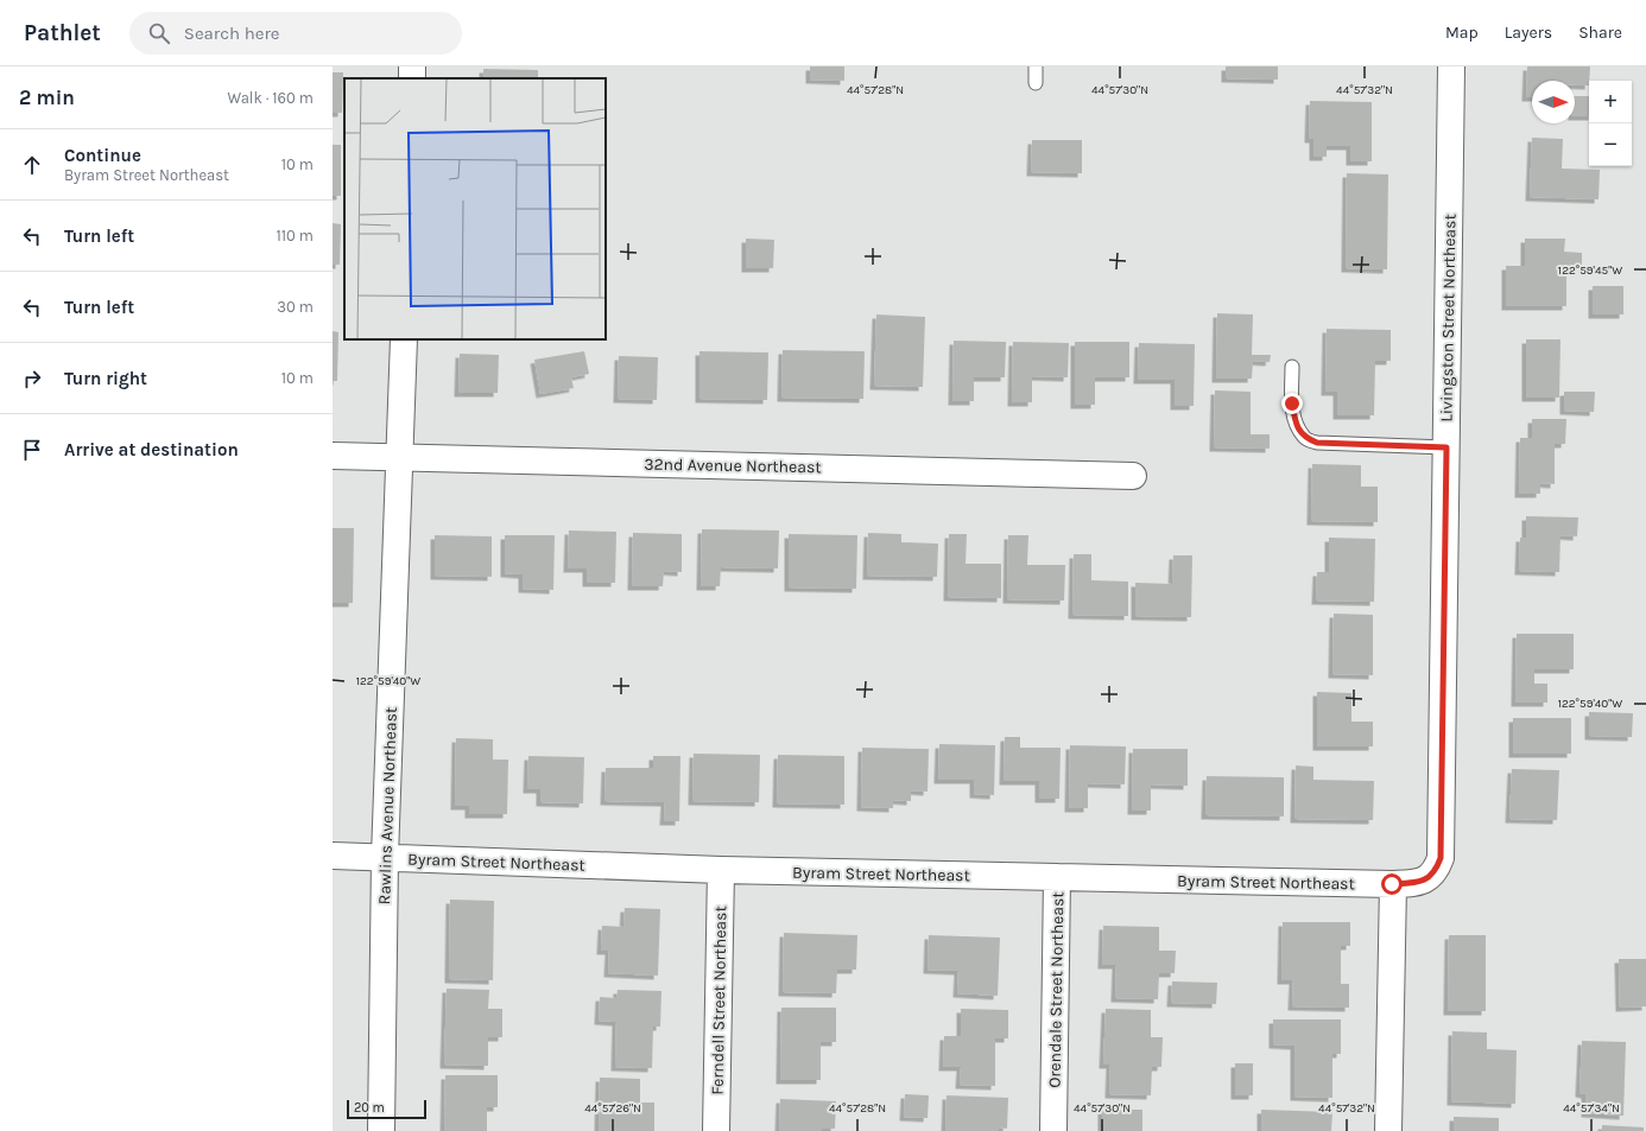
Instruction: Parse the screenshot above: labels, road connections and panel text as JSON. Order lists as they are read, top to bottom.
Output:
{
  "streets": {
    "street": [
      "Livingston Street Northeast",
      "32nd Avenue Northeast",
      "Rawlins Avenue Northeast",
      "Byram Street Northeast",
      "Orendale Street Northeast",
      "Ferndell Street Northeast"
    ]
  },
  "crossings": [
    ["Livingston Street Northeast", "Byram Street Northeast"],
    ["32nd Avenue Northeast", "Rawlins Avenue Northeast"],
    ["Rawlins Avenue Northeast", "Byram Street Northeast"],
    ["Byram Street Northeast", "Orendale Street Northeast"],
    ["Byram Street Northeast", "Ferndell Street Northeast"]
  ],
  "scale_bar": "20 m",
  "north": "right",
  "page": {
    "header": "Pathlet",
    "search": "Search here",
    "nav": ["Map", "Layers", "Share"],
    "heading": ["2 min", "Walk · 160 m"],
    "map_buttons": ["+", "−"],
    "list": [
      ["Continue", "Byram Street Northeast", "10 m"],
      ["Turn left", "110 m"],
      ["Turn left", "30 m"],
      ["Turn right", "10 m"],
      "Arrive at destination"
    ],
    "scale": "20 m"
  },
  "coordinates": [
    "44°57'28\"N",
    "44°57'30\"N",
    "44°57'32\"N",
    "122°59'45\"W",
    "122°59'40\"W",
    "44°57'26\"N",
    "44°57'34\"N"
  ]
}
